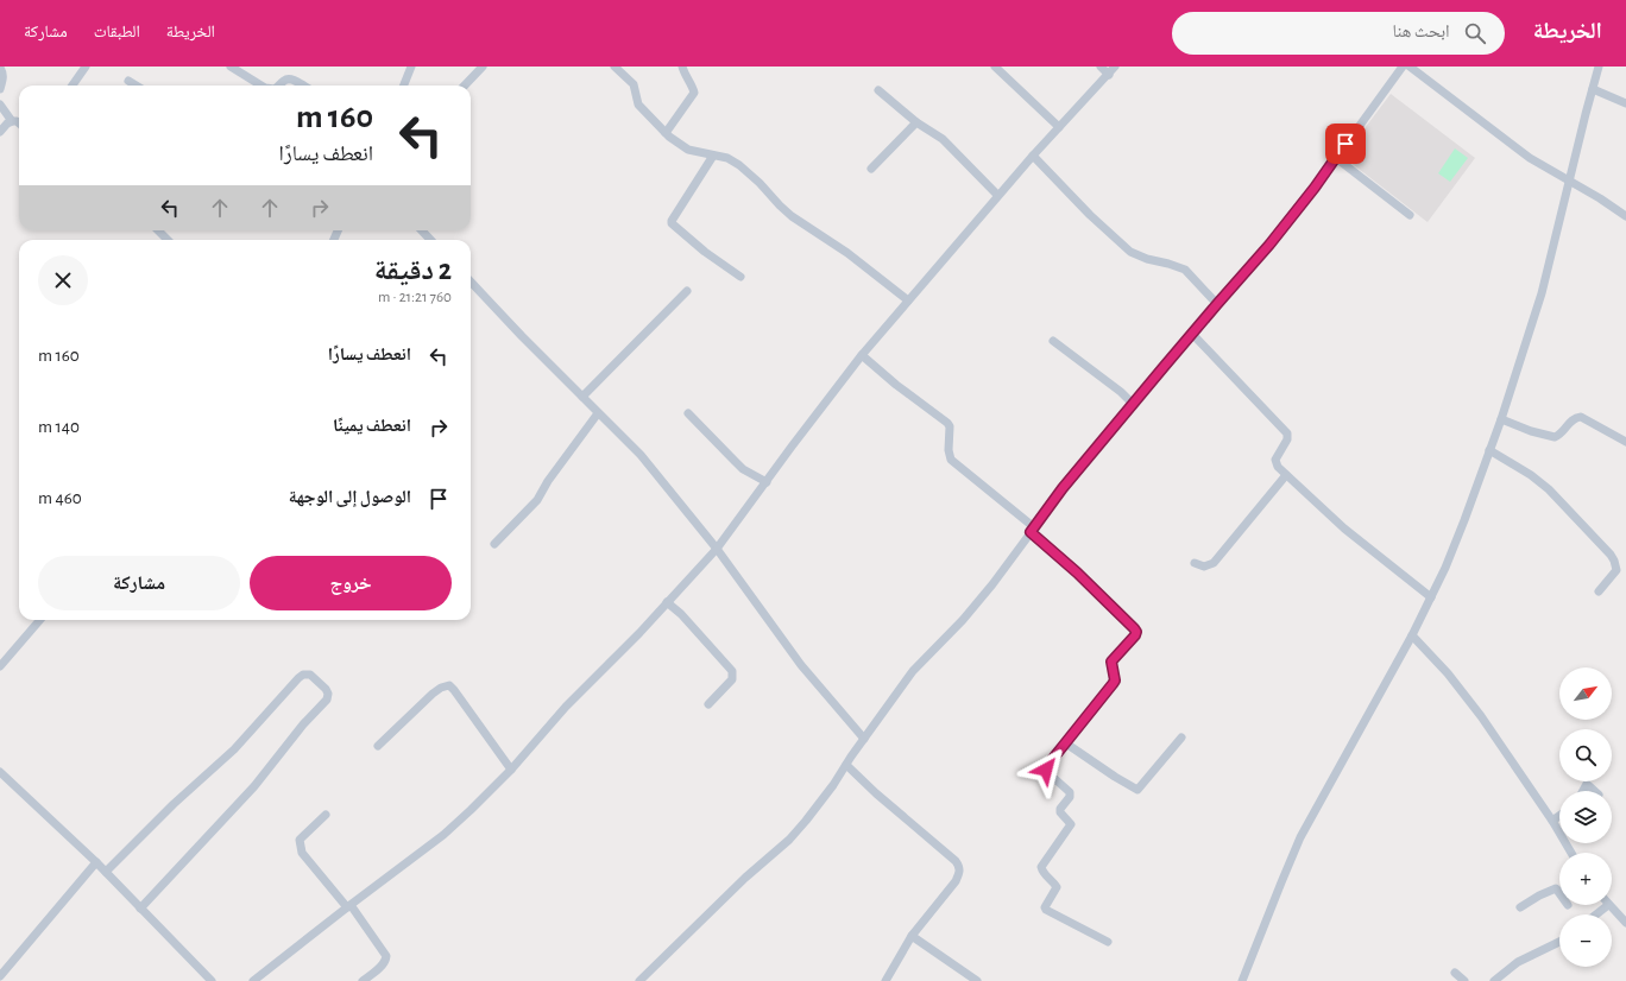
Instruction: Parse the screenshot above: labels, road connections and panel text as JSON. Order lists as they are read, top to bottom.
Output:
{
  "north": "top right",
  "page": {
    "header": "الخريطة",
    "search": "ابحث هنا",
    "nav": ["الخريطة", "الطبقات", "مشاركة"],
    "turn": ["160 m", "انعطف يسارًا"],
    "heading": ["2 دقيقة", "760 m · 21:21"],
    "list": [
      {
        "name": "انعطف يسارًا",
        "value": "160 m"
      },
      {
        "name": "انعطف يمينًا",
        "value": "140 m"
      },
      {
        "name": "الوصول إلى الوجهة",
        "value": "460 m"
      }
    ],
    "buttons": ["خروج", "مشاركة"],
    "map_buttons": ["+", "−"]
  }
}
